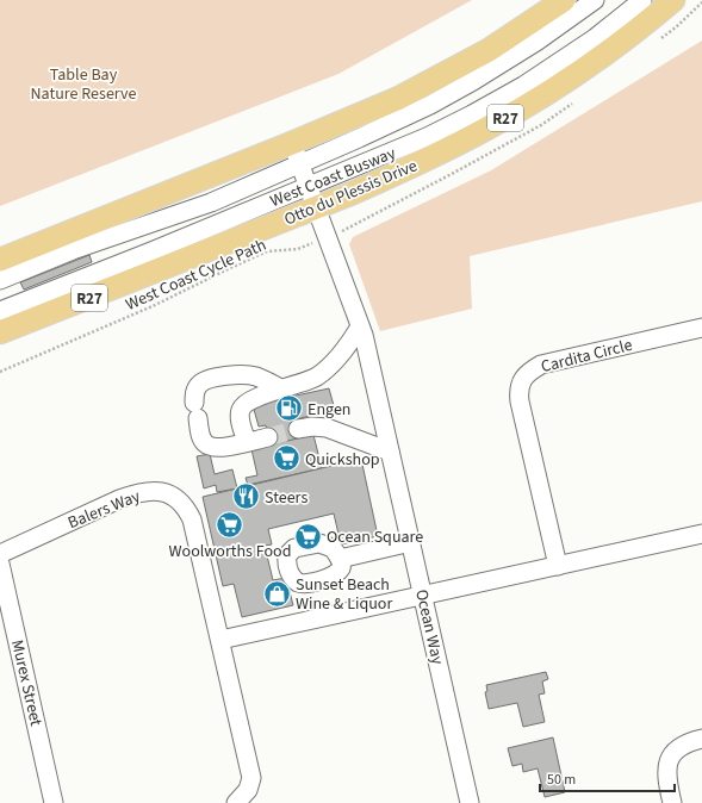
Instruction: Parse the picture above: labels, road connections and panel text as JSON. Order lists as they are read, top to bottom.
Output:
{
  "streets": {
    "main road": ["R27", "Otto du Plessis Drive"],
    "street": [
      "West Coast Busway",
      "Cardita Circle",
      "Balers Way",
      "Ocean Way",
      "Murex Street"
    ],
    "path": ["West Coast Cycle Path"]
  },
  "crossings": [
    ["West Coast Busway", "Ocean Way"],
    ["Otto du Plessis Drive", "Ocean Way"]
  ],
  "parks": ["Table Bay Nature Reserve"],
  "places": {
    "fuel station": ["Engen"],
    "supermarket": ["Quickshop", "Woolworths Food", "Ocean Square"],
    "restaurant": ["Steers"],
    "shop": ["Sunset Beach Wine & Liquor"]
  },
  "scale_bar": "50 m"
}
